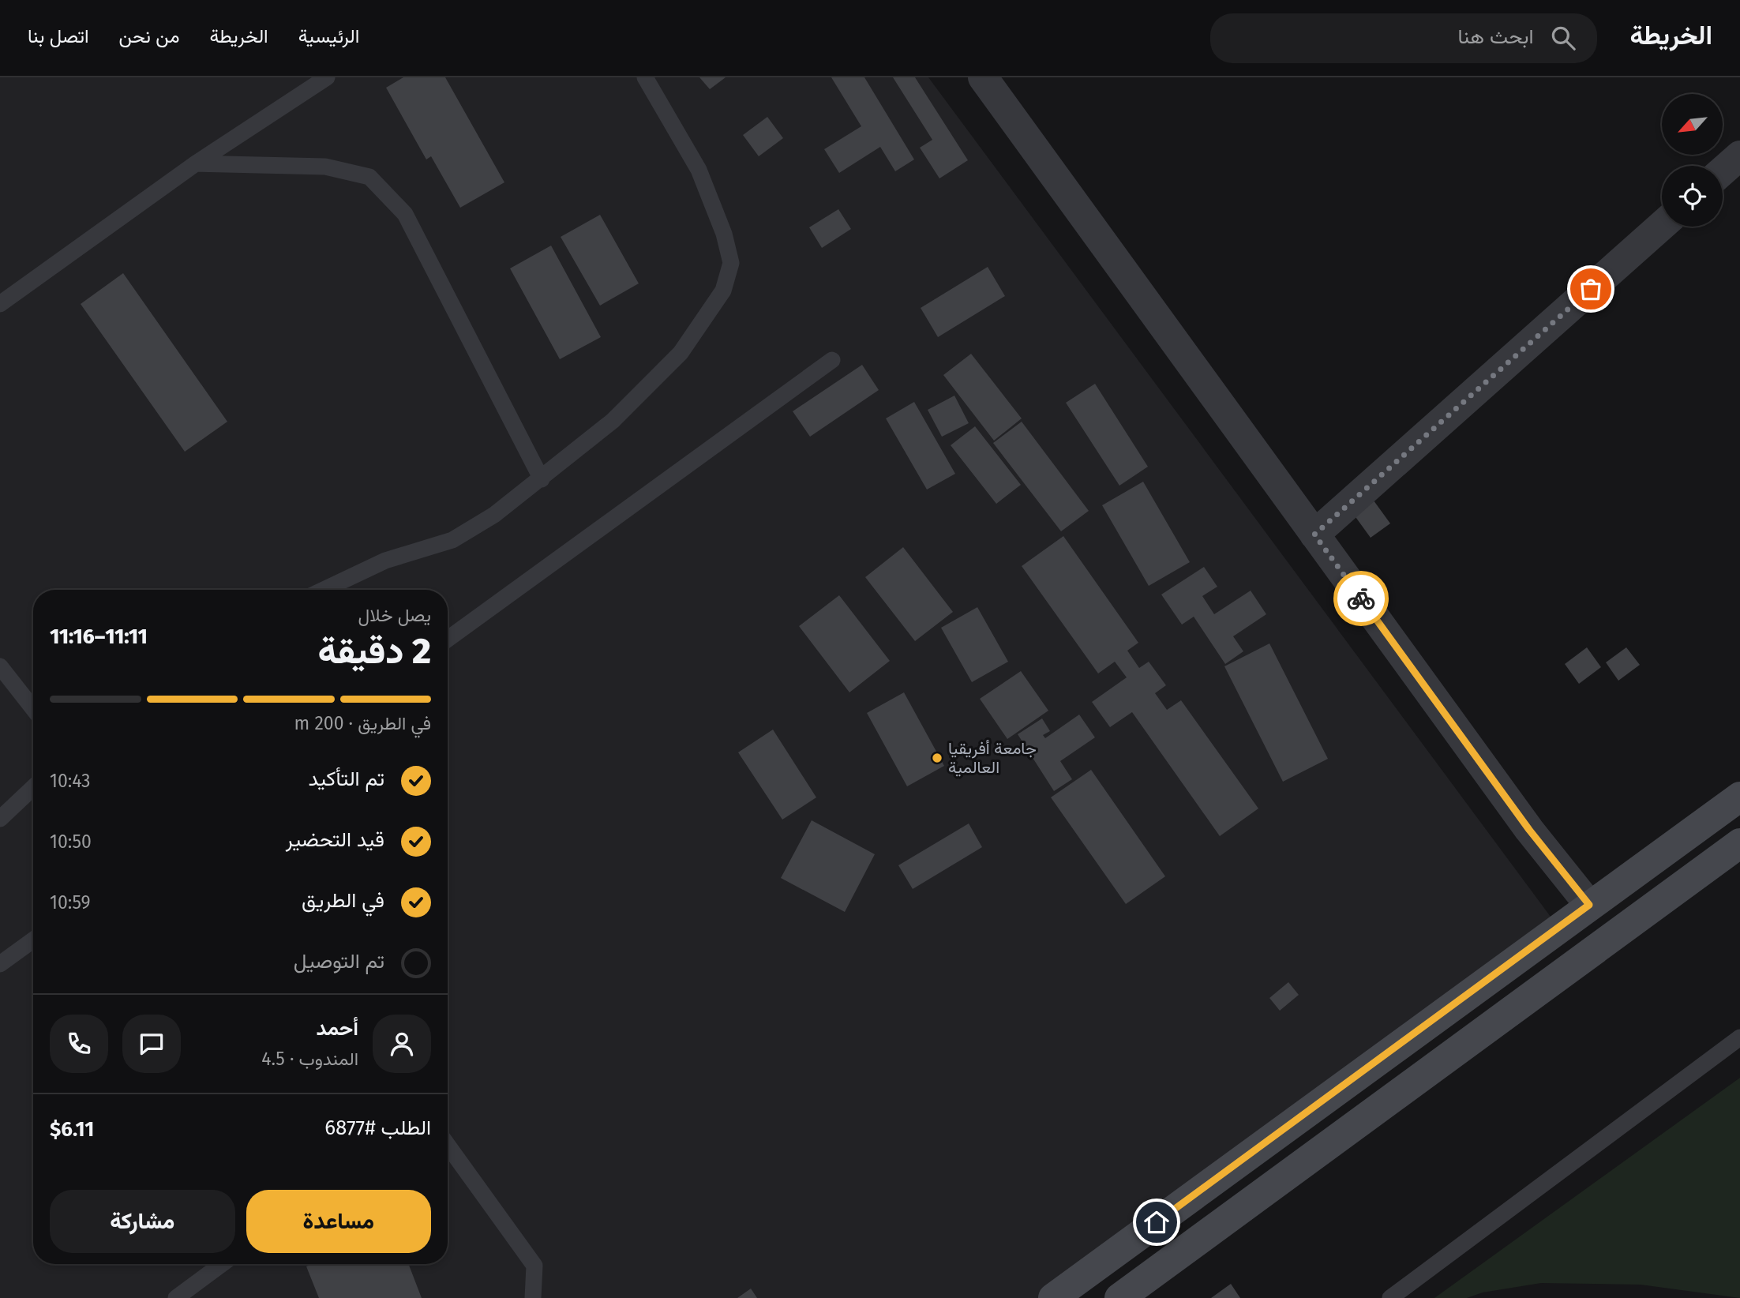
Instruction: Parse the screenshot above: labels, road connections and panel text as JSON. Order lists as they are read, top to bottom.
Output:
{
  "places": ["جامعة أفريقيا العالمية"],
  "north": "bottom left",
  "page": {
    "header": "الخريطة",
    "search": "ابحث هنا",
    "nav": [
      "الرئيسية",
      "الخريطة",
      "من نحن",
      "اتصل بنا"
    ],
    "heading": ["2 دقيقة", "يصل خلال", "11:11–11:16"],
    "panel": [
      "أحمد",
      "المندوب · 4.5",
      "الطلب #6877",
      "$6.11"
    ],
    "bar": "في الطريق · 200 m",
    "list": [
      ["تم التأكيد", "10:43"],
      ["قيد التحضير", "10:50"],
      ["في الطريق", "10:59"],
      "تم التوصيل"
    ],
    "buttons": ["مساعدة", "مشاركة"]
  }
}
